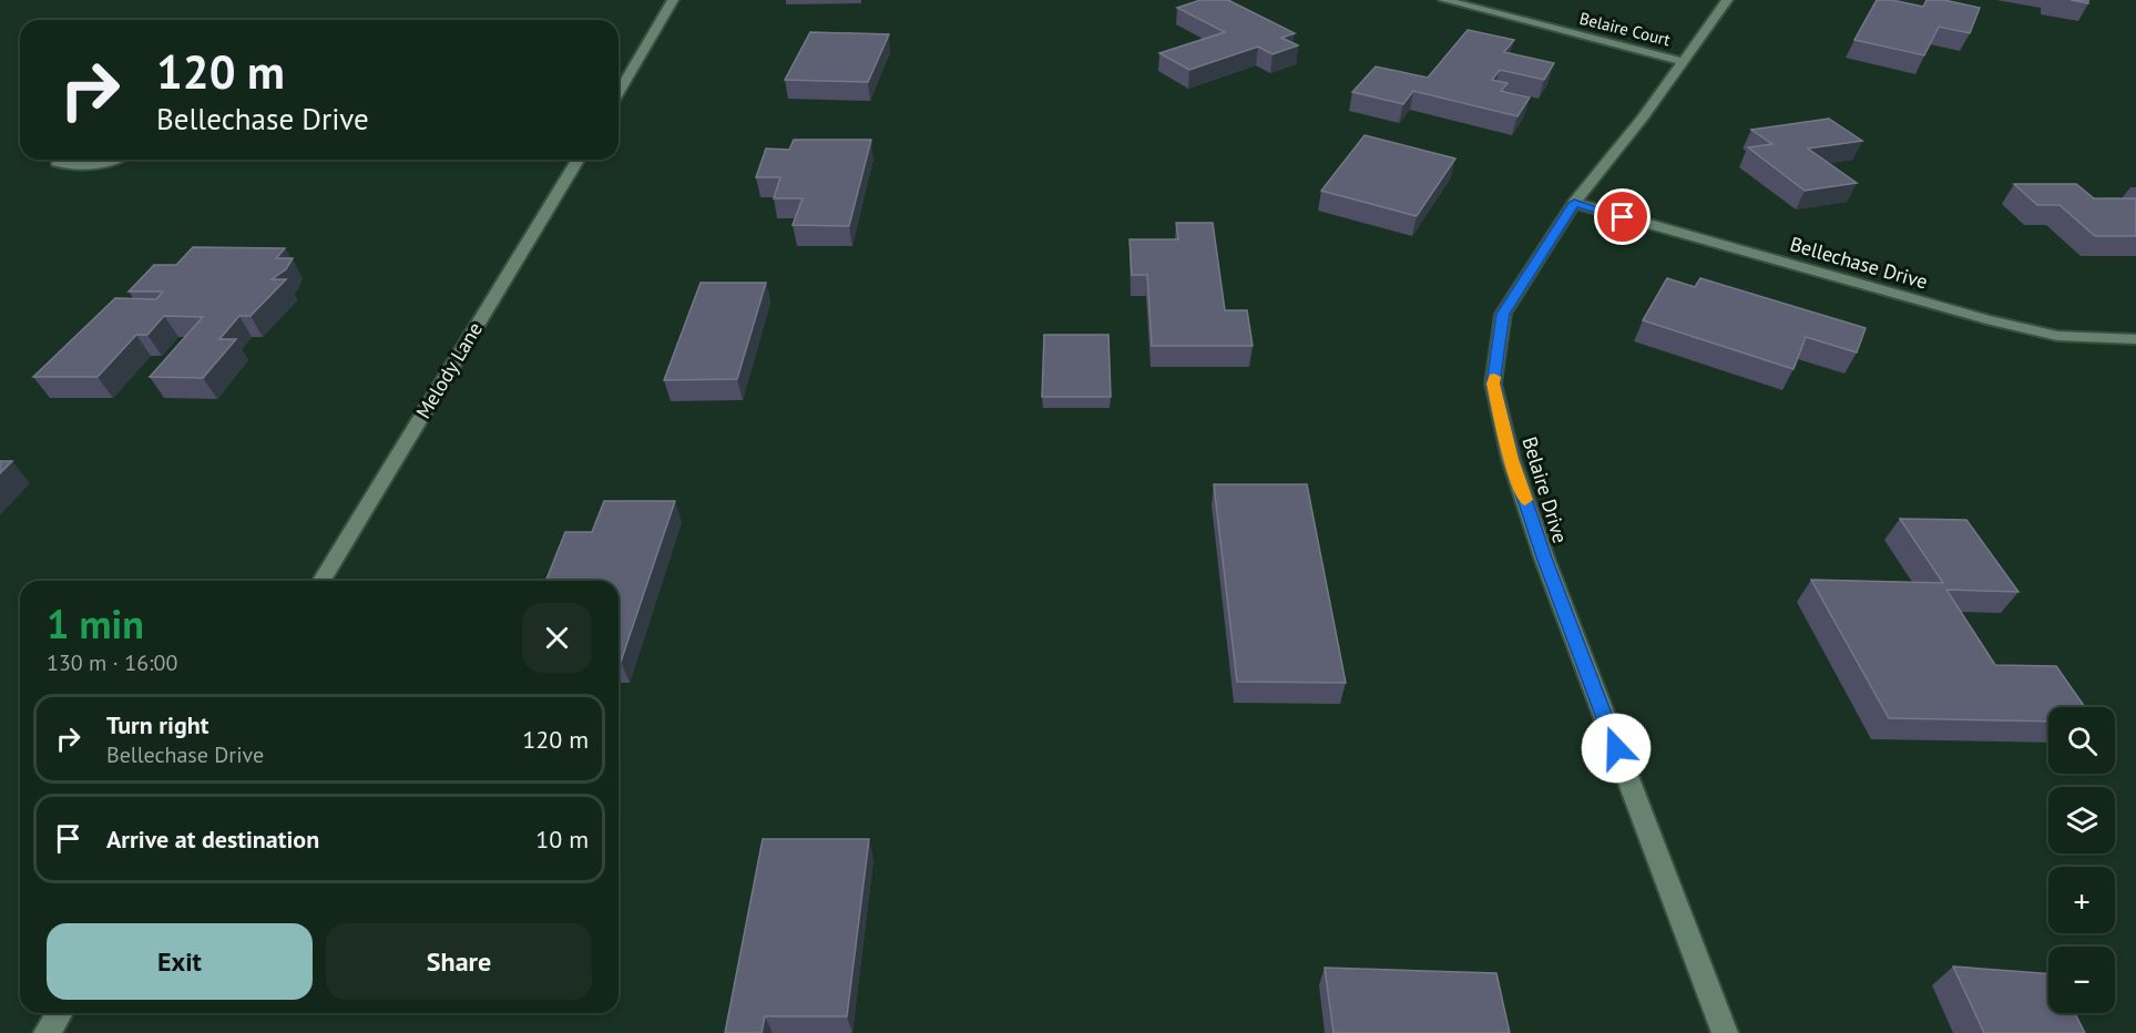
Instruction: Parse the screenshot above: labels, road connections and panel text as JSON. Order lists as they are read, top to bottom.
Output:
{
  "streets": {
    "street": [
      "Belaire Court",
      "Bellechase Drive",
      "Melody Lane",
      "Belaire Drive"
    ]
  },
  "crossings": [
    ["Belaire Court", "Belaire Drive"],
    ["Bellechase Drive", "Belaire Drive"]
  ],
  "page": {
    "turn": ["120 m", "Bellechase Drive"],
    "heading": ["1 min", "130 m · 16:00"],
    "list": [
      {
        "name": "Turn right",
        "note": "Bellechase Drive",
        "value": "120 m"
      },
      {
        "name": "Arrive at destination",
        "value": "10 m"
      }
    ],
    "map_buttons": ["+", "−"],
    "buttons": ["Exit", "Share"]
  }
}
